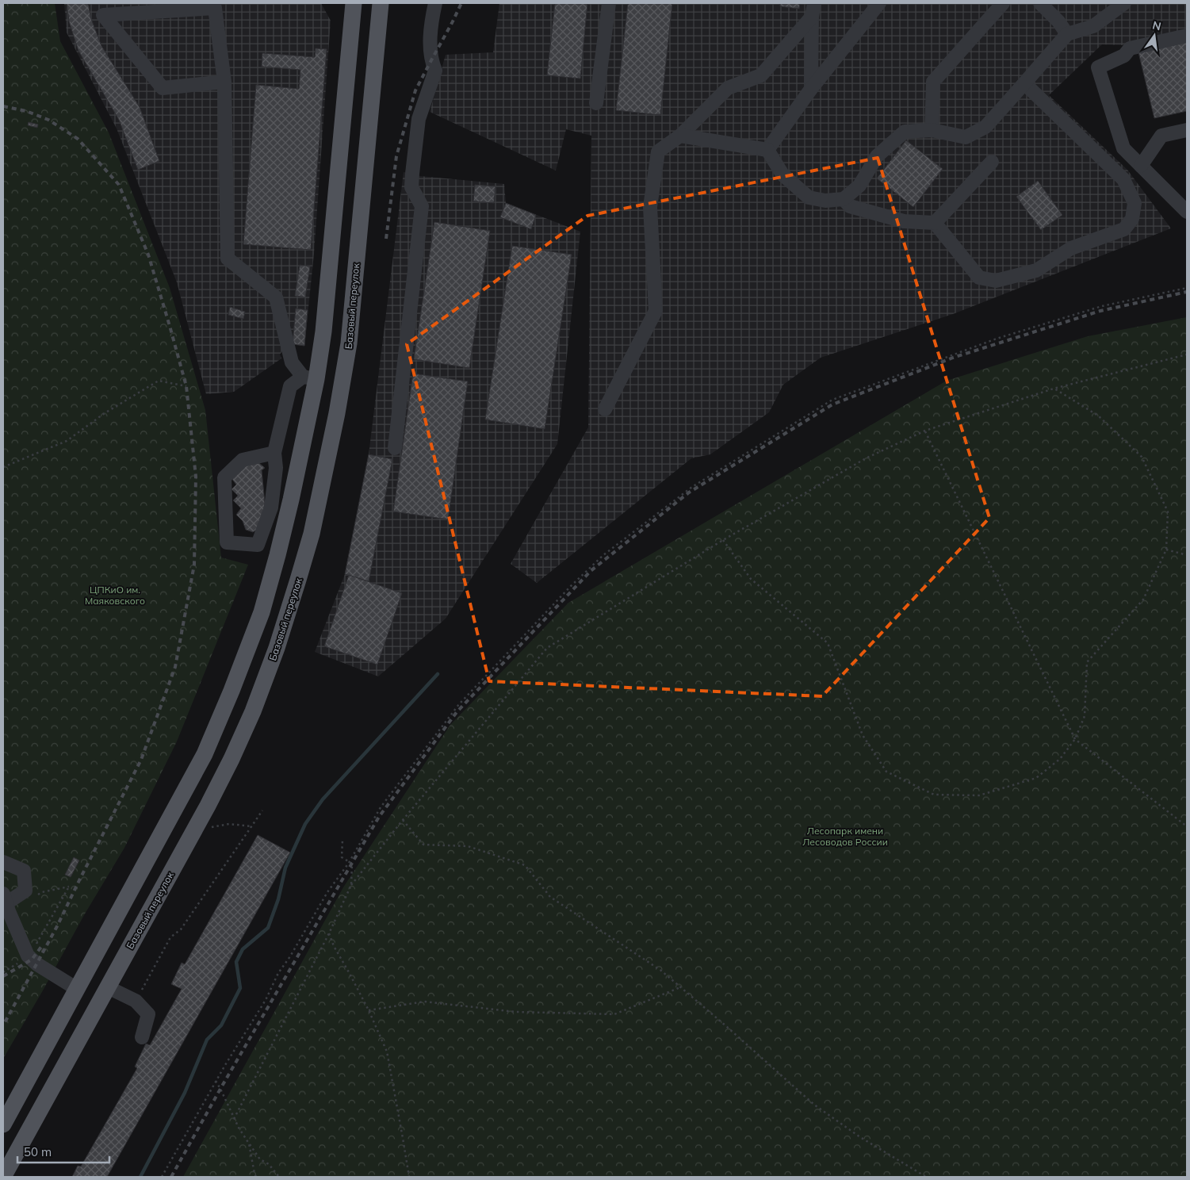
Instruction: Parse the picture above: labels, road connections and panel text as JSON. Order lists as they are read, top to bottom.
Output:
{
  "streets": {
    "main road": ["Базовый переулок"]
  },
  "parks": ["ЦПКиО им. Маяковского", "Лесопарк имени Лесоводов России"],
  "scale_bar": "50 m",
  "north": "top"
}
